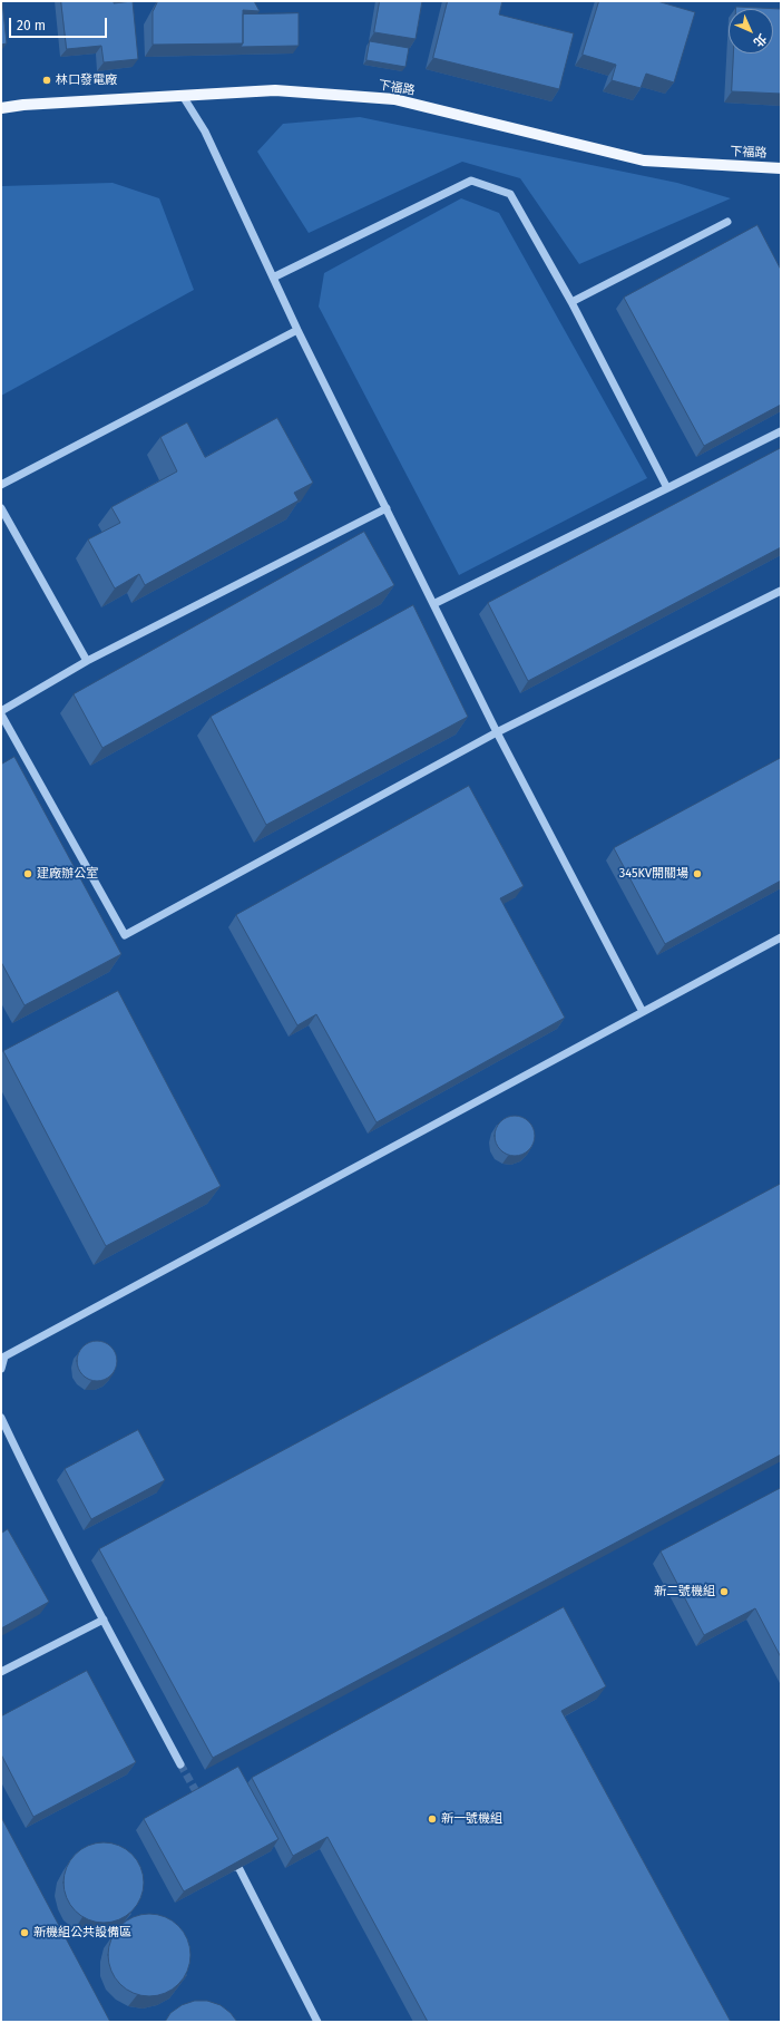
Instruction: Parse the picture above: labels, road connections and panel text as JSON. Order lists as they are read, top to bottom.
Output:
{
  "streets": {
    "main road": ["下福路"]
  },
  "places": [
    "林口發電廠",
    "建廠辦公室",
    "345KV開關場",
    "新二號機組",
    "新一號機組",
    "新機組公共設備區"
  ],
  "scale_bar": "20 m",
  "north": "bottom right"
}
